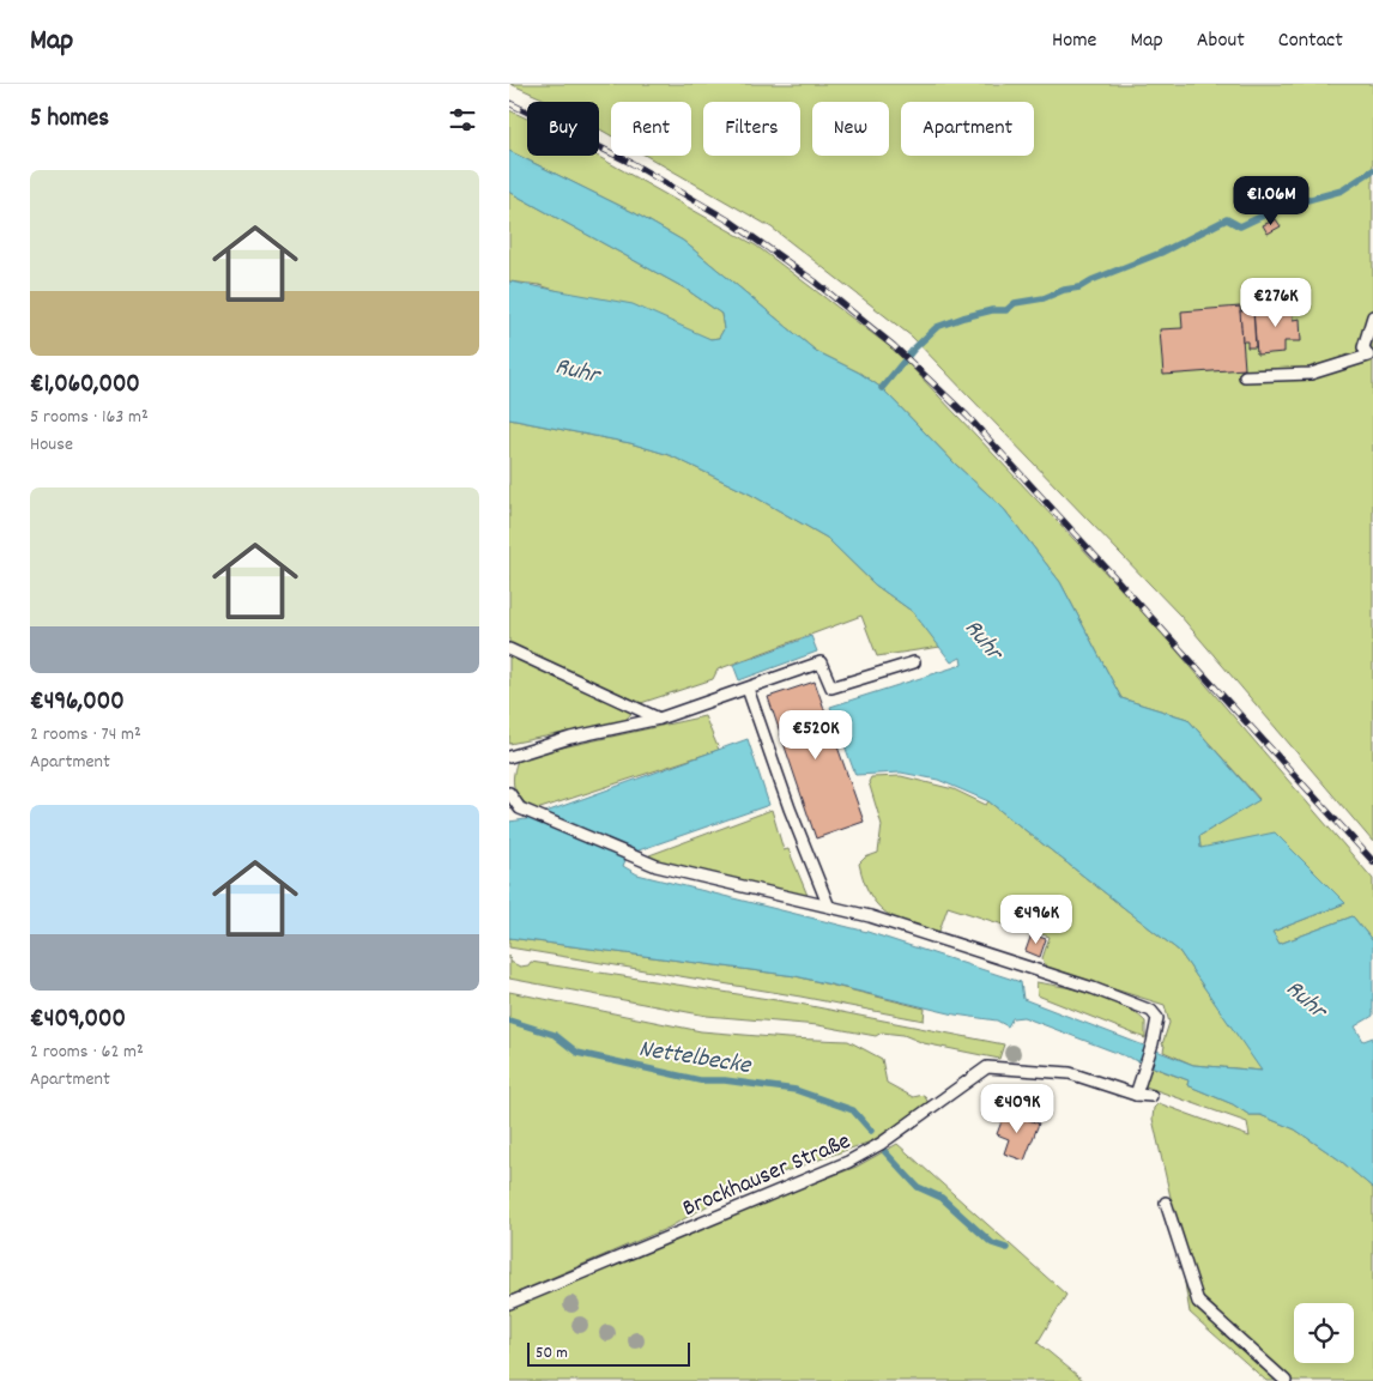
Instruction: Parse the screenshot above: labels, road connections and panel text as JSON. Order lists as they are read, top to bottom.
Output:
{
  "streets": {
    "lane": ["Brockhauser Straße"]
  },
  "water": ["Ruhr", "Nettelbecke"],
  "scale_bar": "50 m",
  "page": {
    "header": "Map",
    "nav": [
      "Home",
      "Map",
      "About",
      "Contact"
    ],
    "heading": "5 homes",
    "chip": [
      "Buy",
      "Rent",
      "Filters",
      "New",
      "Apartment"
    ],
    "list": [
      {
        "name": "€1,060,000",
        "note": "5 rooms · 163 m² · House"
      },
      {
        "name": "€496,000",
        "note": "2 rooms · 74 m² · Apartment"
      },
      {
        "name": "€409,000",
        "note": "2 rooms · 62 m² · Apartment"
      }
    ],
    "price": [
      "€1.06M",
      "€276K",
      "€520K",
      "€496K",
      "€409K"
    ],
    "scale": "50 m"
  }
}
